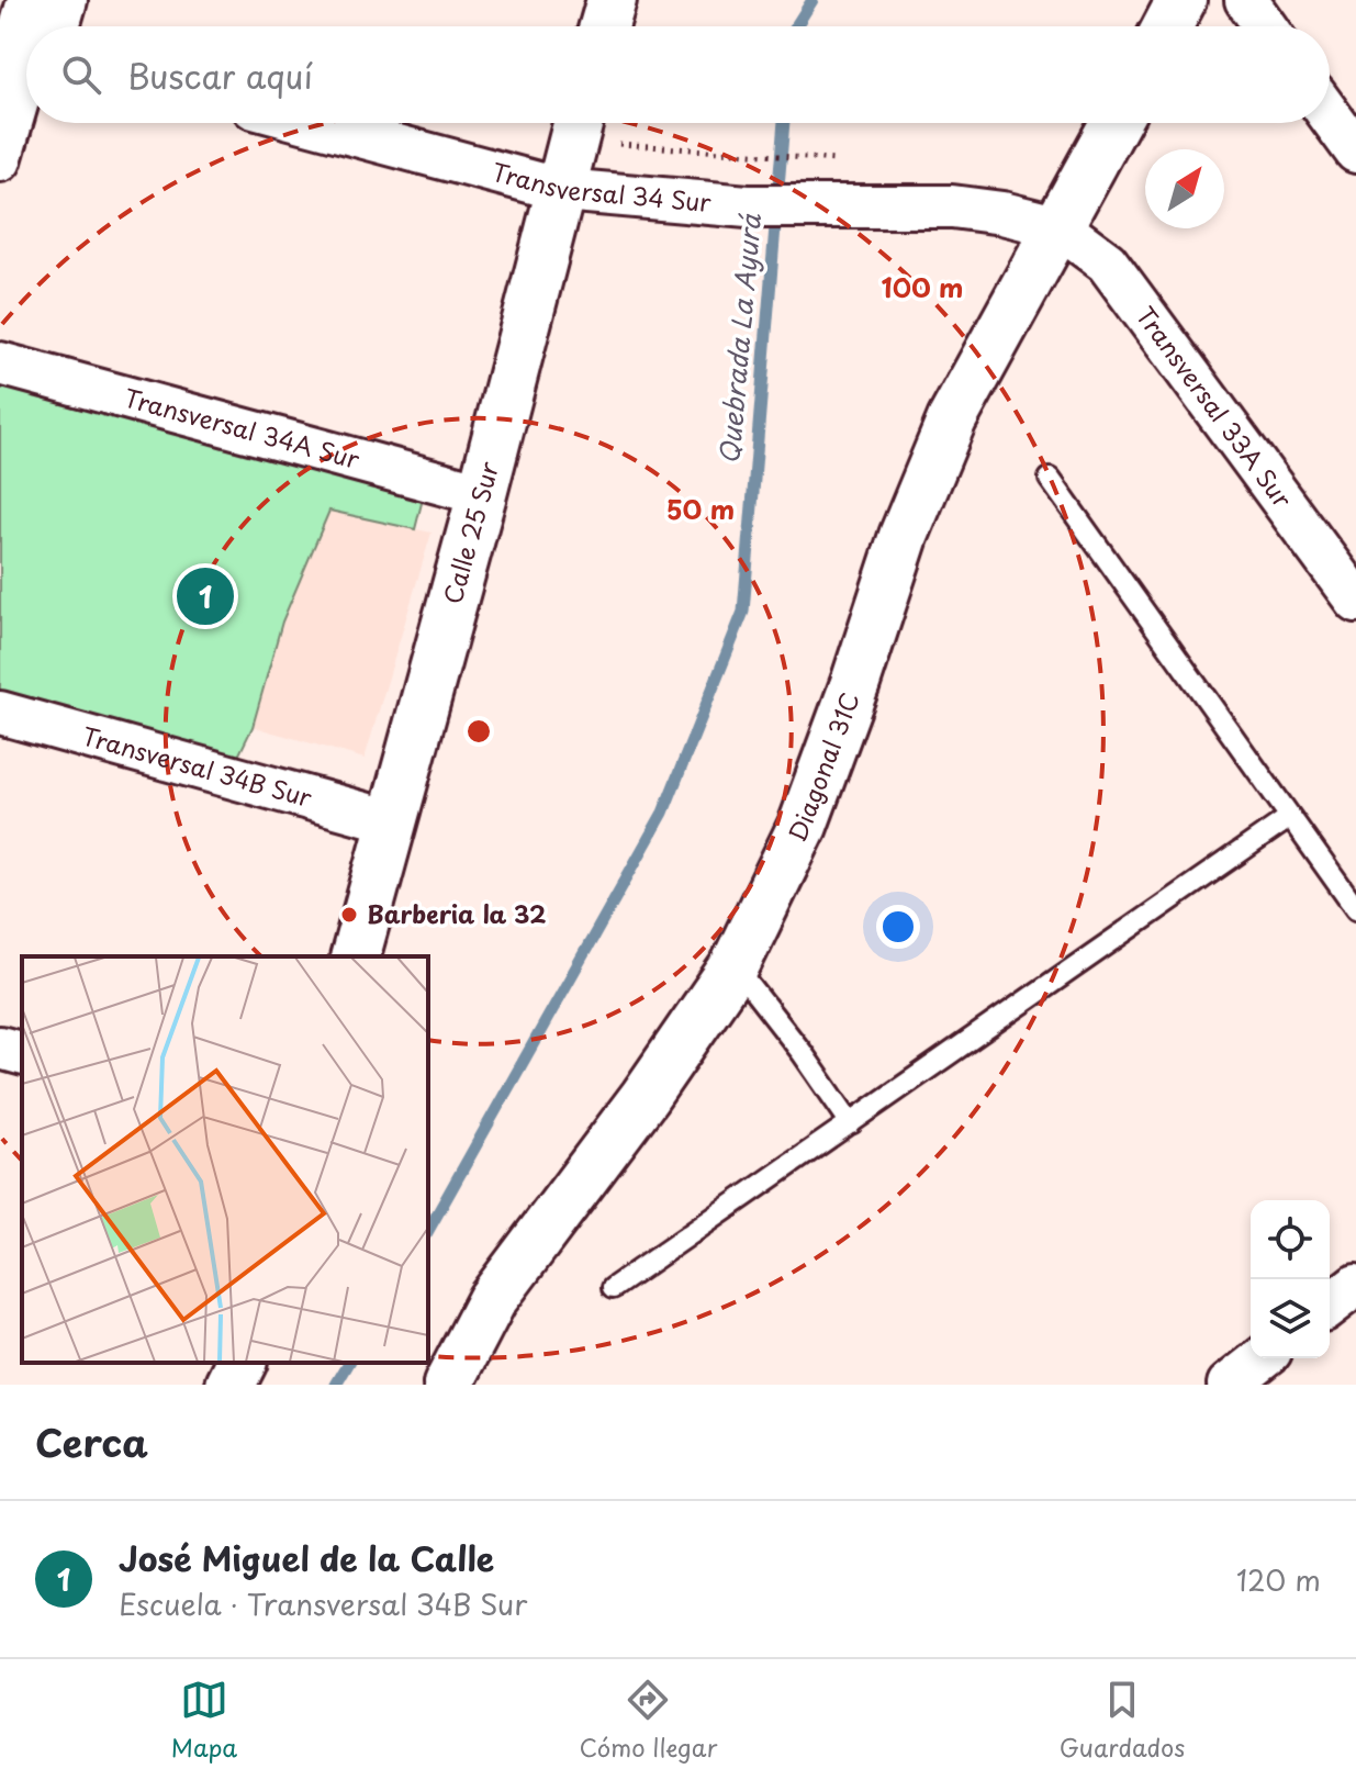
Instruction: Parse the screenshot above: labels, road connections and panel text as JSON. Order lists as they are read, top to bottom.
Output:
{
  "streets": {
    "main road": ["Calle 25 Sur", "Diagonal 31C"],
    "street": [
      "Transversal 34 Sur",
      "Transversal 33A Sur",
      "Transversal 34A Sur",
      "Transversal 34B Sur"
    ]
  },
  "crossings": [
    ["Transversal 34 Sur", "Transversal 33A Sur"],
    ["Transversal 34 Sur", "Calle 25 Sur"],
    ["Transversal 34 Sur", "Diagonal 31C"],
    ["Transversal 33A Sur", "Diagonal 31C"],
    ["Transversal 34A Sur", "Calle 25 Sur"],
    ["Calle 25 Sur", "Transversal 34B Sur"]
  ],
  "water": ["Quebrada La Ayurá"],
  "places": ["Barberia la 32"],
  "north": "top right",
  "page": {
    "search": "Buscar aquí",
    "pins": "1",
    "heading": "Cerca",
    "list": [
      {
        "mark": "1",
        "name": "José Miguel de la Calle",
        "note": "Escuela · Transversal 34B Sur",
        "value": "120 m"
      }
    ],
    "nav": ["Mapa", "Cómo llegar", "Guardados"]
  },
  "rings": ["100 m", "50 m"]
}
